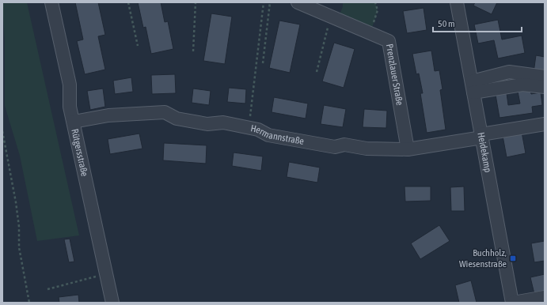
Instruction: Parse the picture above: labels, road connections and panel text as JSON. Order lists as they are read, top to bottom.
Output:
{
  "streets": {
    "street": [
      "Prenzlauer Straße",
      "Hermannstraße",
      "Rütgersstraße",
      "Heidekamp"
    ]
  },
  "crossings": [
    ["Prenzlauer Straße", "Hermannstraße"],
    ["Hermannstraße", "Rütgersstraße"],
    ["Hermannstraße", "Heidekamp"]
  ],
  "places": {
    "transit": ["Buchholz, Wiesenstraße"]
  },
  "scale_bar": "50 m"
}
